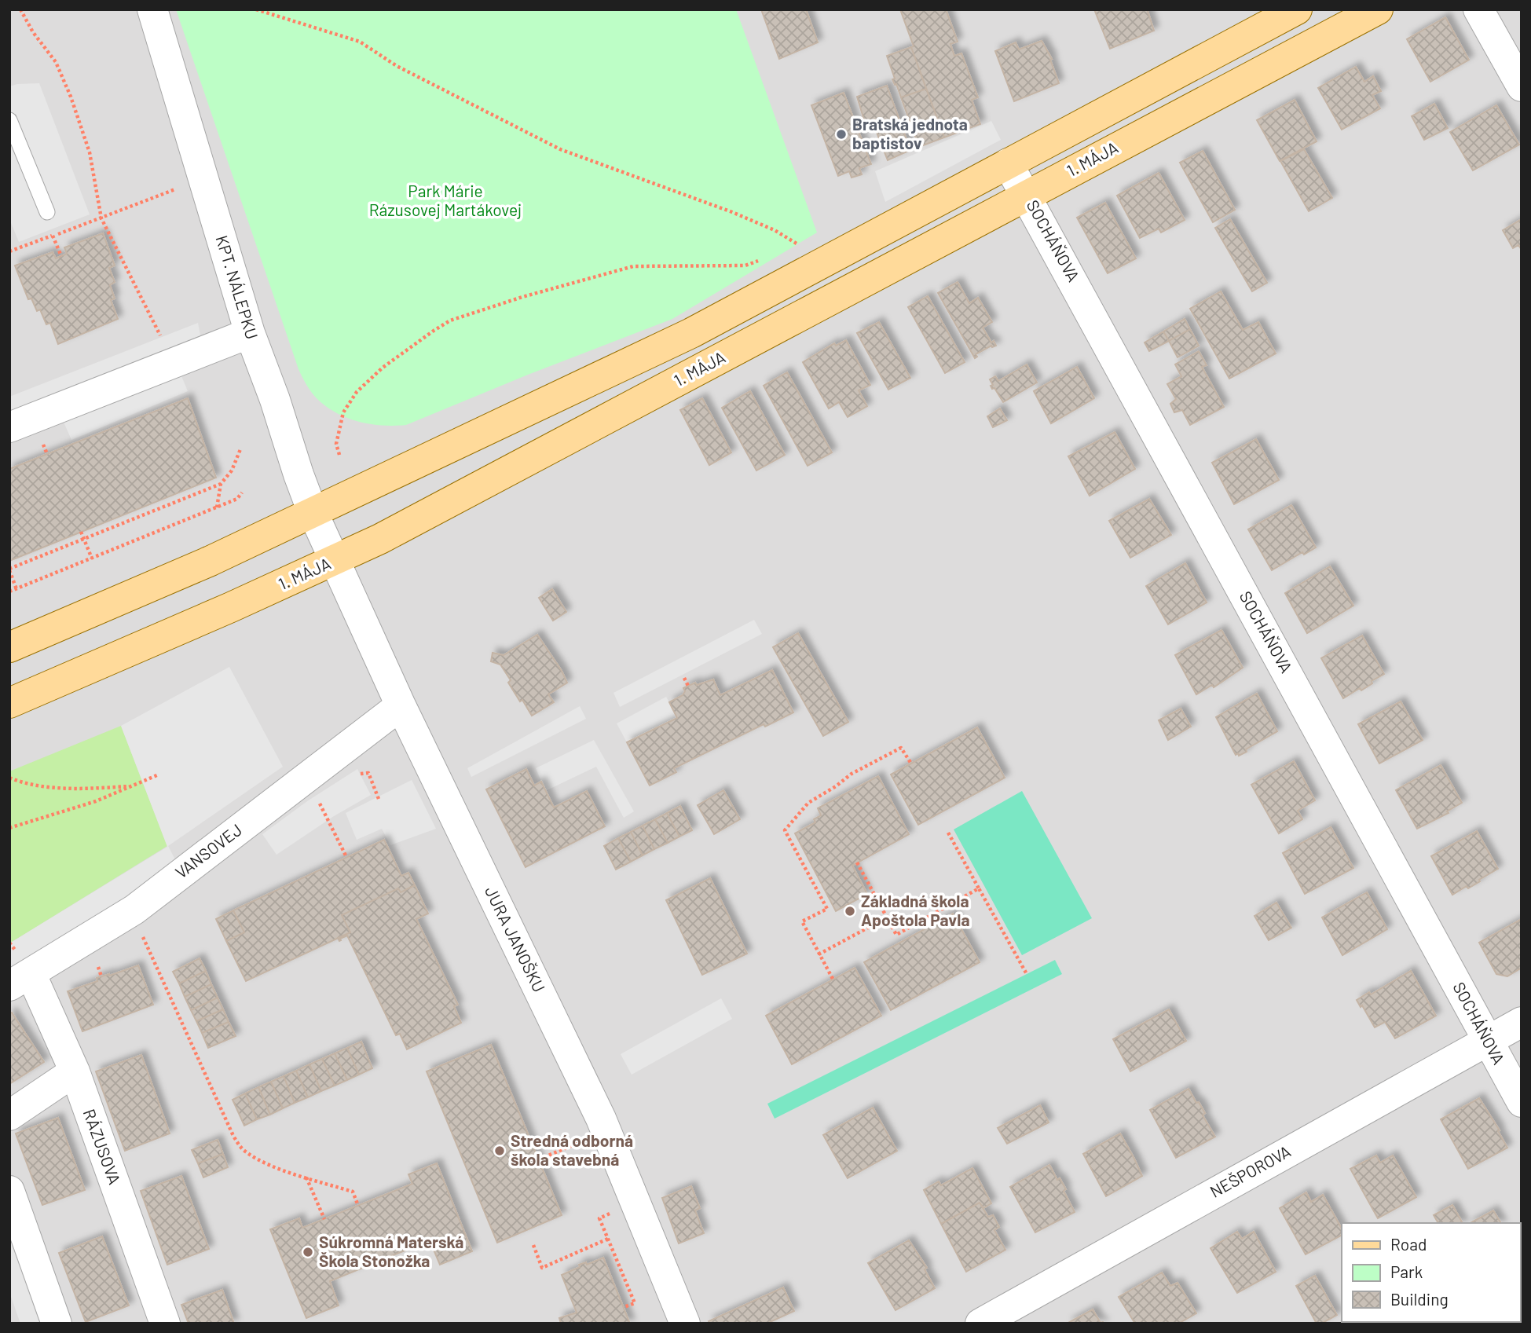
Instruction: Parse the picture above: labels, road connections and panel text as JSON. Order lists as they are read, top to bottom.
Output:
{
  "streets": {
    "main road": ["1. MÁJA"],
    "street": [
      "SOCHÁŇOVA",
      "KPT. NÁLEPKU",
      "VANSOVEJ",
      "JURA JANOŠKU",
      "RÁZUSOVA",
      "NEŠPOROVA"
    ]
  },
  "crossings": [
    ["1. MÁJA", "SOCHÁŇOVA"],
    ["1. MÁJA", "KPT. NÁLEPKU"],
    ["1. MÁJA", "JURA JANOŠKU"],
    ["SOCHÁŇOVA", "NEŠPOROVA"],
    ["KPT. NÁLEPKU", "JURA JANOŠKU"],
    ["VANSOVEJ", "JURA JANOŠKU"],
    ["VANSOVEJ", "RÁZUSOVA"]
  ],
  "parks": ["Park Márie Rázusovej Martákovej"],
  "places": [
    "Bratská jednota baptistov",
    "Základná škola Apoštola Pavla",
    "Stredná odborná škola stavebná",
    "Súkromná Materská Škola Stonožka"
  ],
  "legend": ["Road", "Park", "Building"]
}
